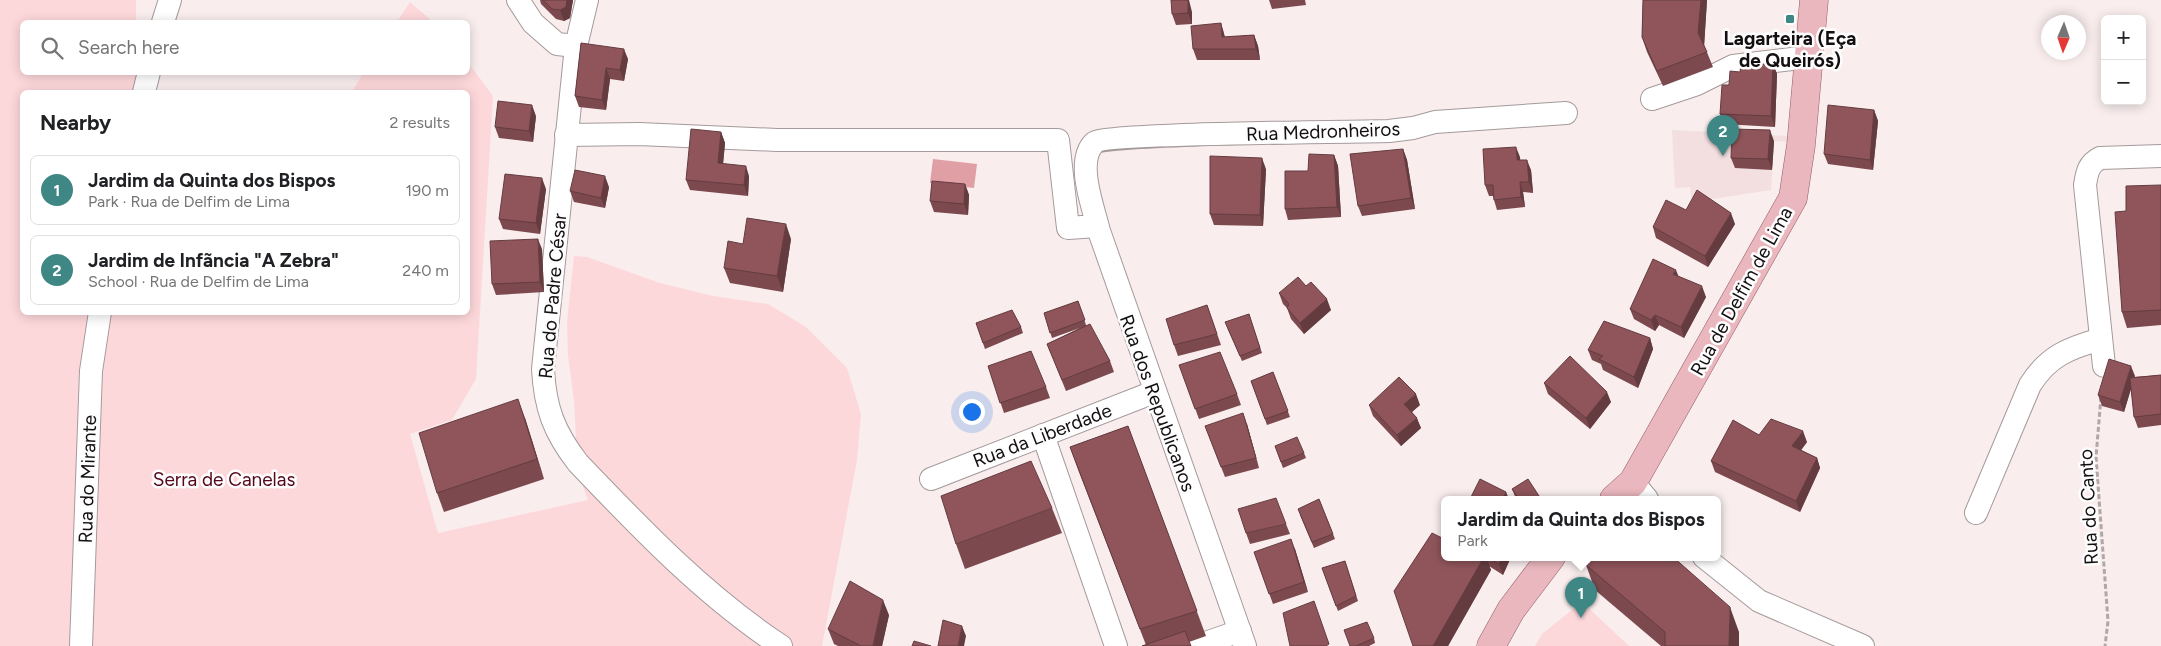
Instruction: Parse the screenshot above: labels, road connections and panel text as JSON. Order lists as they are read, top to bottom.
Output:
{
  "streets": {
    "main road": ["Rua de Delfim de Lima"],
    "street": [
      "Rua Medronheiros",
      "Rua do Padre César",
      "Rua dos Republicanos",
      "Rua da Liberdade",
      "Rua do Mirante"
    ],
    "path": ["Rua do Canto"]
  },
  "crossings": [
    ["Rua Medronheiros", "Rua dos Republicanos"],
    ["Rua dos Republicanos", "Rua da Liberdade"]
  ],
  "parks": ["Serra de Canelas"],
  "places": {
    "transit": ["Lagarteira (Eça de Queirós)"]
  },
  "north": "bottom",
  "page": {
    "map_buttons": ["+", "−"],
    "search": "Search here",
    "heading": ["Nearby", "2 results"],
    "pins": ["2", "1"],
    "list": [
      {
        "mark": "1",
        "name": "Jardim da Quinta dos Bispos",
        "note": "Park · Rua de Delfim de Lima",
        "value": "190 m"
      },
      {
        "mark": "2",
        "name": "Jardim de Infãncia \"A Zebra\"",
        "note": "School · Rua de Delfim de Lima",
        "value": "240 m"
      }
    ],
    "popup": ["Jardim da Quinta dos Bispos", "Park"]
  }
}
